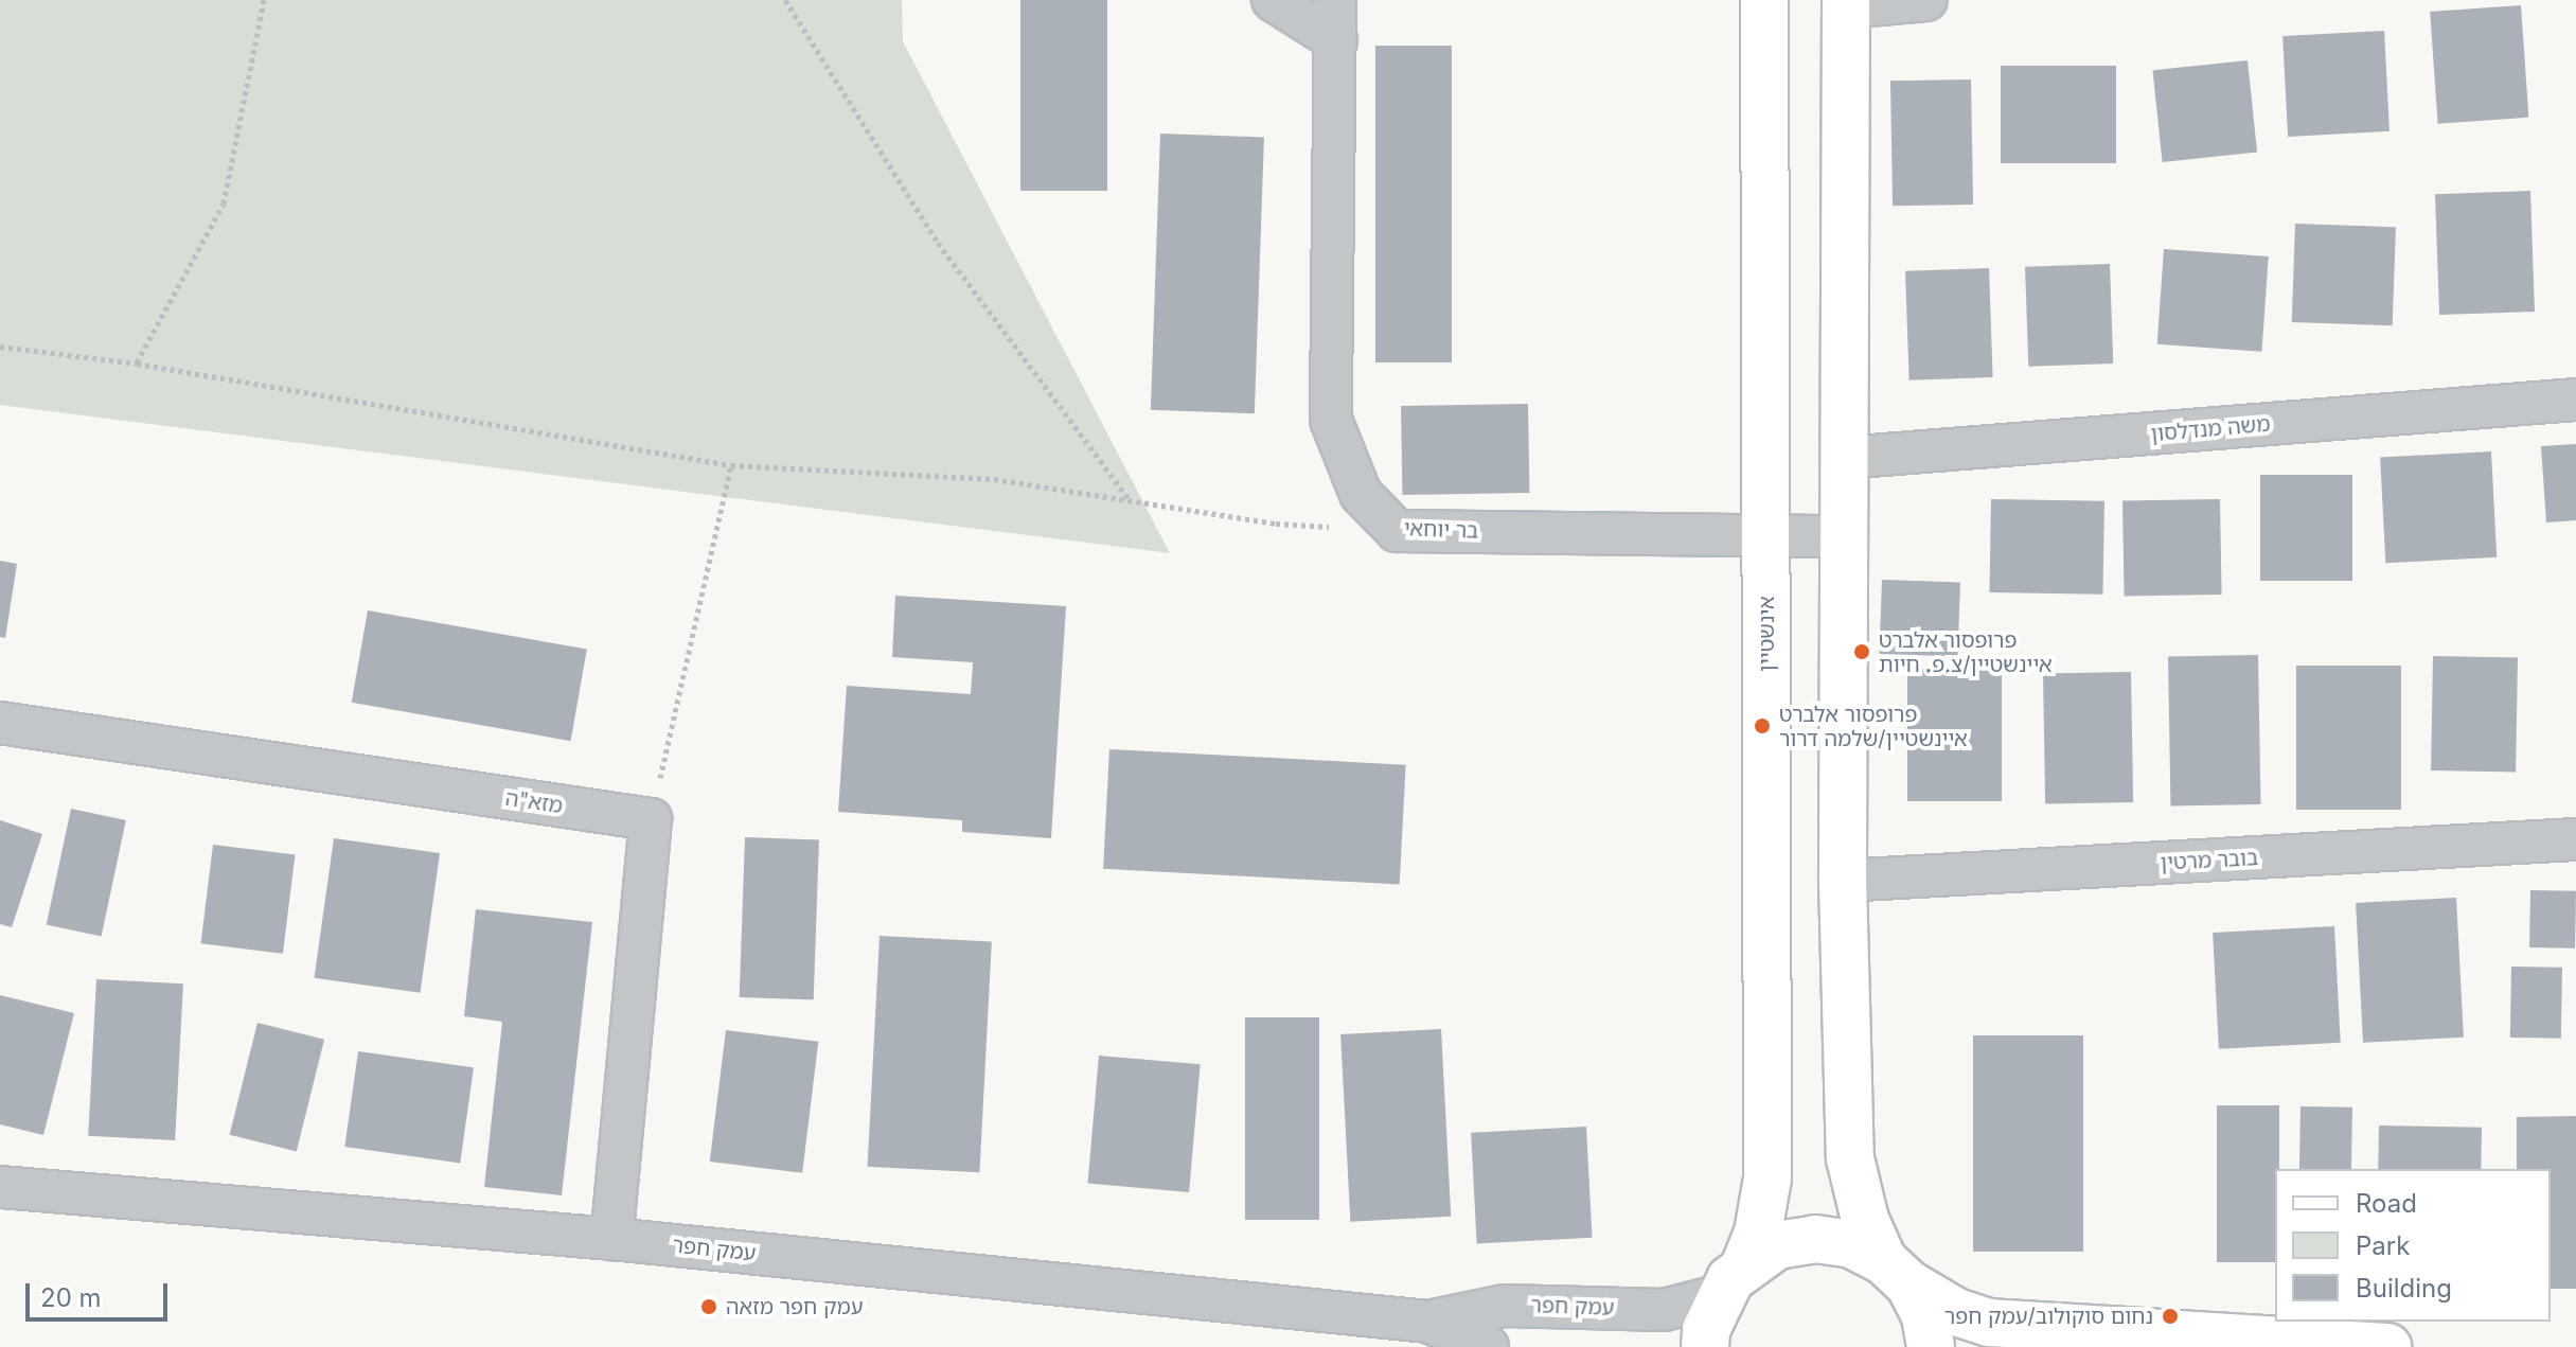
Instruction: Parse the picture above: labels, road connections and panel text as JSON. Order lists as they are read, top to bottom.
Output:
{
  "streets": {
    "main road": ["אינשטיין"],
    "street": [
      "משה מנדלסון",
      "בר יוחאי",
      "מזא\"ה",
      "בובר מרטין",
      "עמק חפר"
    ]
  },
  "crossings": [
    ["בר יוחאי", "אינשטיין"],
    ["אינשטיין", "עמק חפר"]
  ],
  "places": [
    "פרופסור אלברט איינשטיין/צ.פ. חיות",
    "פרופסור אלברט איינשטיין/שלמה דרור",
    "עמק חפר מזאה",
    "נחום סוקולוב/עמק חפר"
  ],
  "legend": ["Road", "Park", "Building"],
  "scale_bar": "20 m"
}
